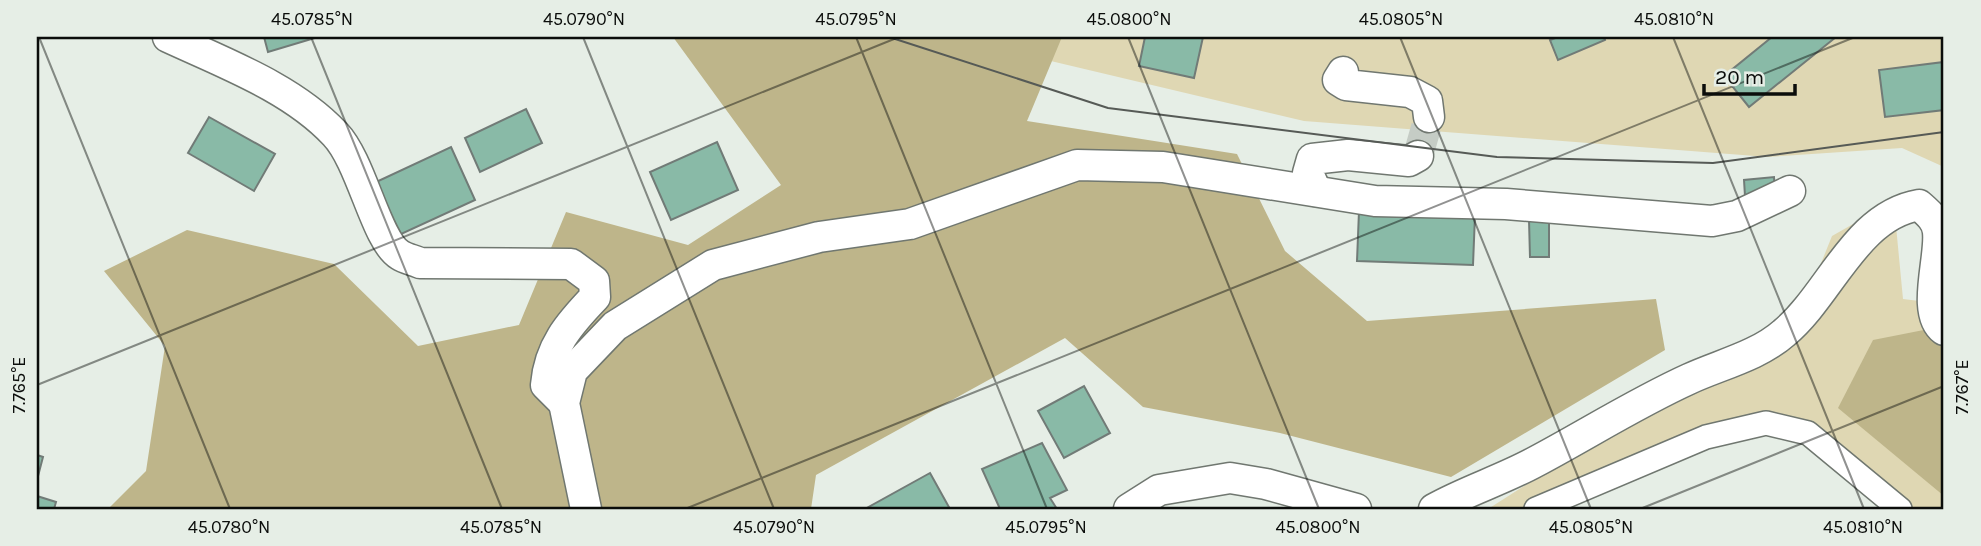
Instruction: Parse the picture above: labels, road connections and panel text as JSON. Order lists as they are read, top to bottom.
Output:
{
  "scale_bar": "20 m",
  "coordinates": [
    "45.0785°N",
    "45.0790°N",
    "45.0795°N",
    "45.0800°N",
    "45.0805°N",
    "45.0810°N",
    "7.765°E",
    "7.767°E",
    "45.0780°N"
  ]
}
